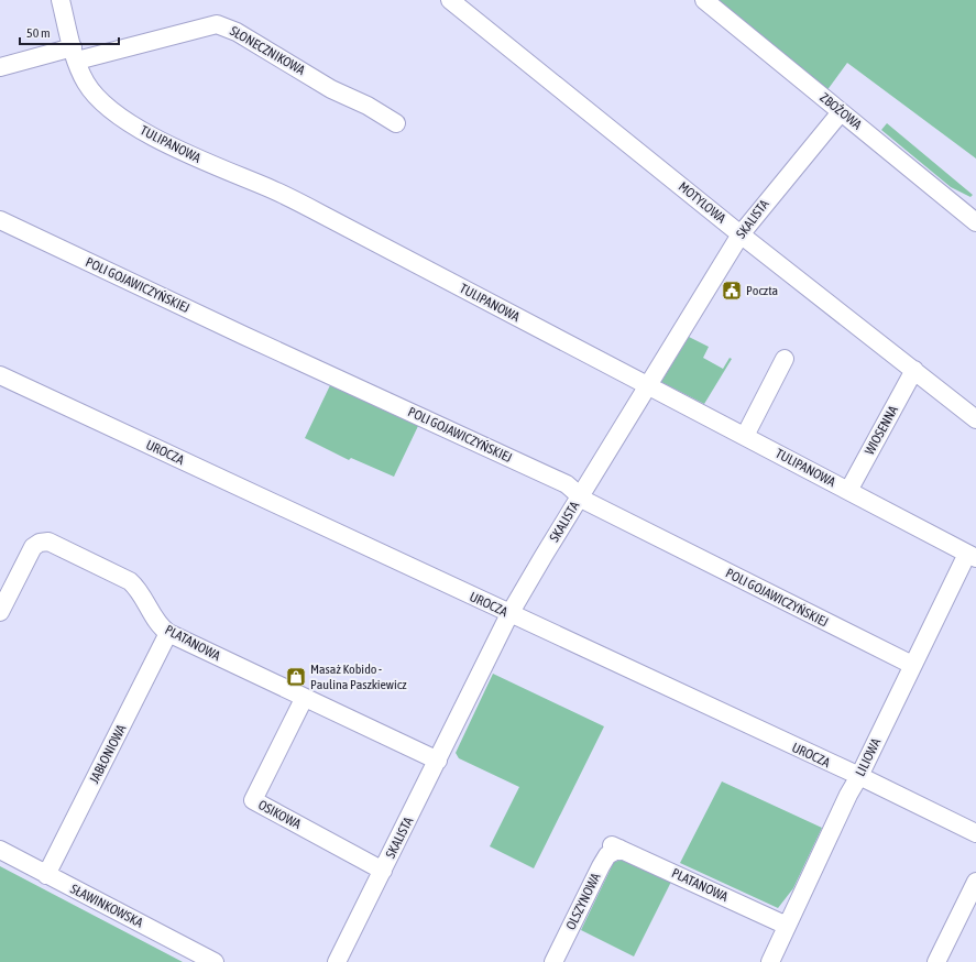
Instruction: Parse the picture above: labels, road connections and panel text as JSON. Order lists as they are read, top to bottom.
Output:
{
  "streets": {
    "street": [
      "SŁONECZNIKOWA",
      "ZBOŻOWA",
      "TULIPANOWA",
      "MOTYLOWA",
      "SKALISTA",
      "POLI GOJAWICZYŃSKIEJ",
      "WIOSENNA",
      "UROCZA",
      "PLATANOWA",
      "JABŁONIOWA",
      "LILIOWA",
      "OSIKOWA",
      "OLSZYNOWA",
      "SŁAWINKOWSKA"
    ]
  },
  "crossings": [
    ["SŁONECZNIKOWA", "TULIPANOWA"],
    ["ZBOŻOWA", "SKALISTA"],
    ["TULIPANOWA", "SKALISTA"],
    ["TULIPANOWA", "WIOSENNA"],
    ["TULIPANOWA", "LILIOWA"],
    ["MOTYLOWA", "SKALISTA"],
    ["MOTYLOWA", "WIOSENNA"],
    ["SKALISTA", "POLI GOJAWICZYŃSKIEJ"],
    ["SKALISTA", "UROCZA"],
    ["SKALISTA", "PLATANOWA"],
    ["SKALISTA", "OSIKOWA"],
    ["POLI GOJAWICZYŃSKIEJ", "LILIOWA"],
    ["UROCZA", "LILIOWA"],
    ["PLATANOWA", "JABŁONIOWA"],
    ["PLATANOWA", "LILIOWA"],
    ["PLATANOWA", "OSIKOWA"],
    ["PLATANOWA", "OLSZYNOWA"],
    ["JABŁONIOWA", "SŁAWINKOWSKA"]
  ],
  "places": {
    "public building": ["Poczta"],
    "shop": ["Masaż Kobido - Paulina Paszkiewicz"]
  },
  "scale_bar": "50 m"
}
